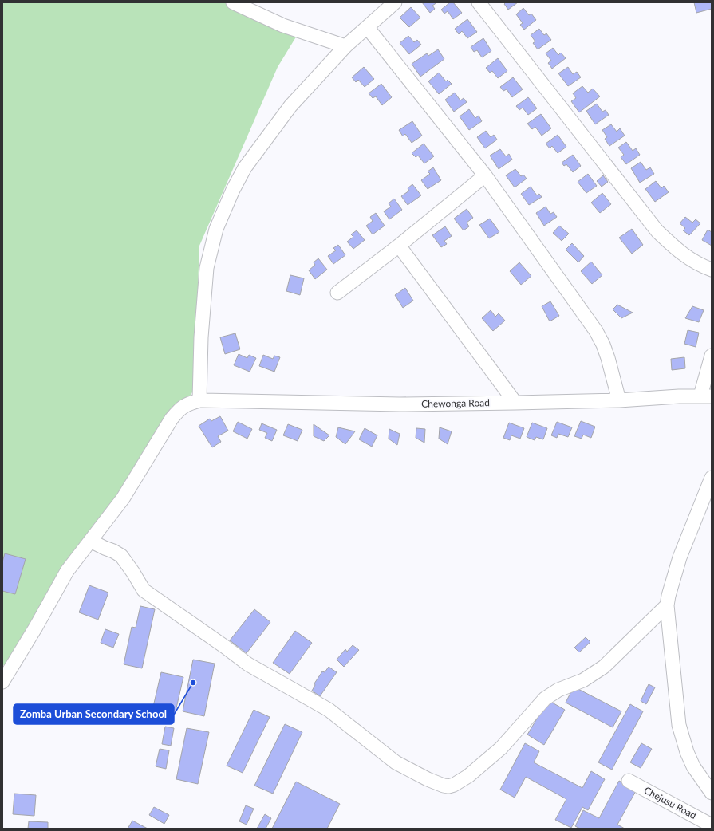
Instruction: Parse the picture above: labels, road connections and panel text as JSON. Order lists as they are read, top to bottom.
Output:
{
  "streets": {
    "street": ["Chewonga Road", "Chejusu Road"]
  },
  "places": ["Zomba Urban Secondary School"]
}
